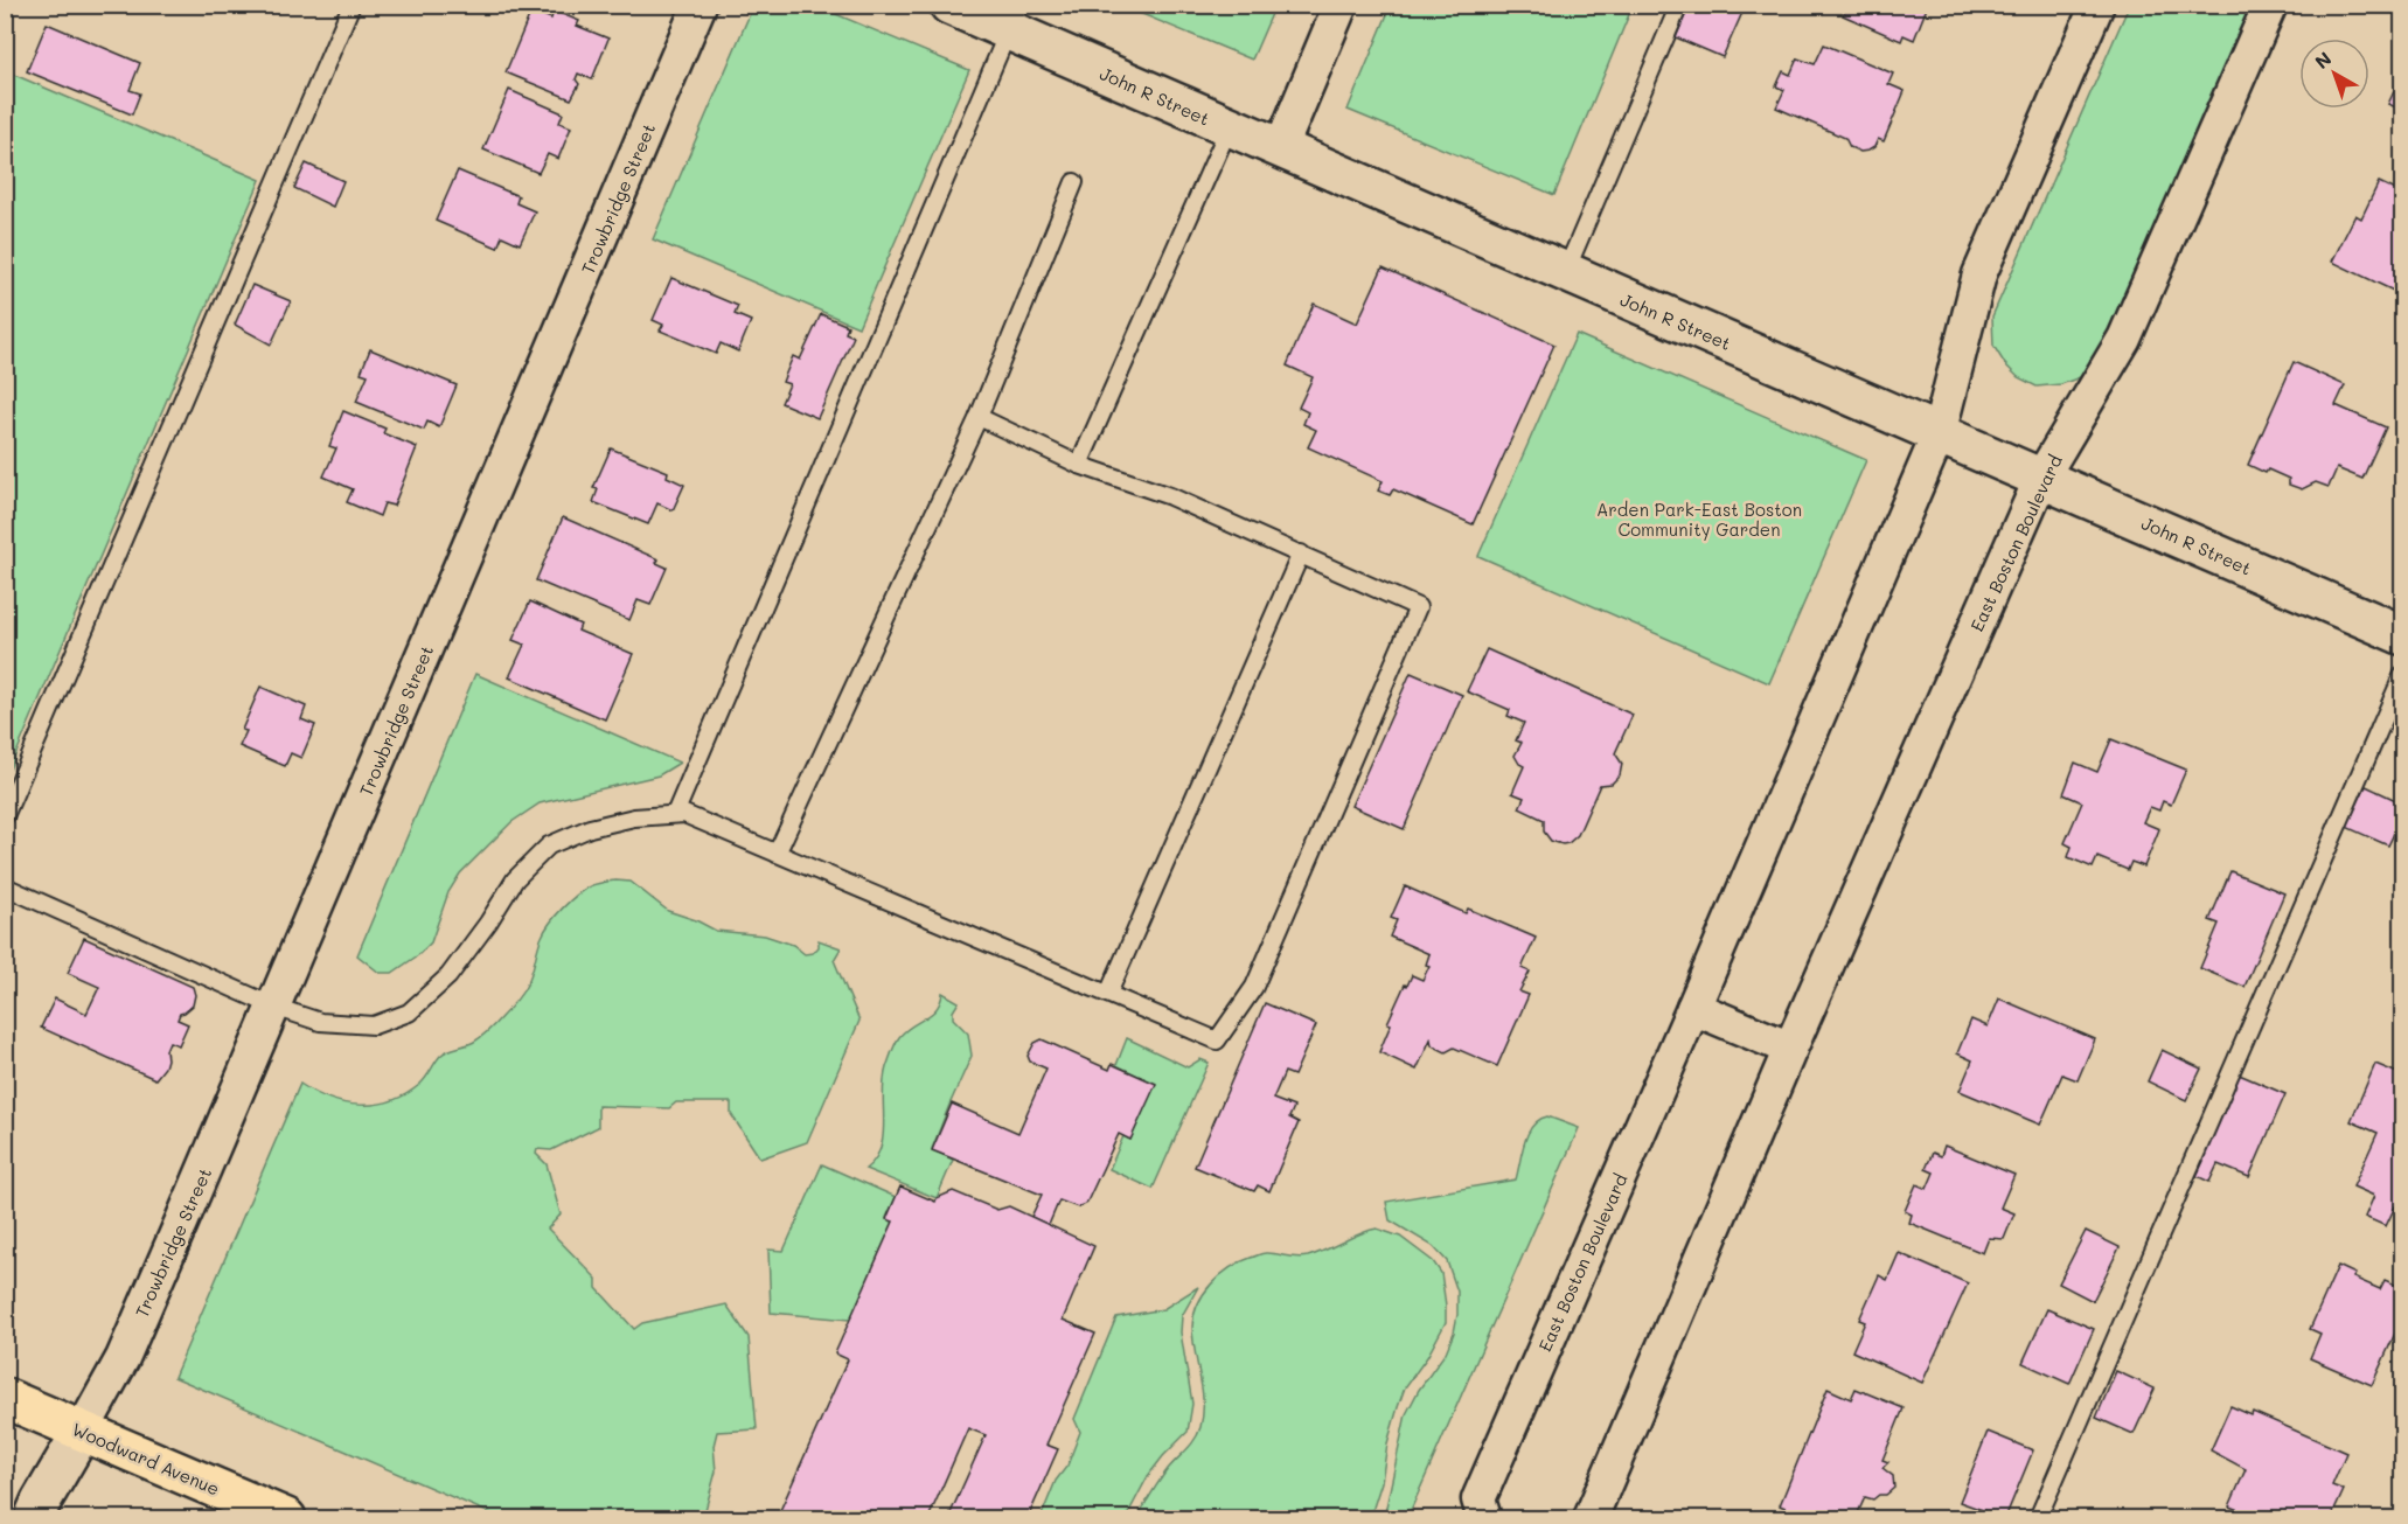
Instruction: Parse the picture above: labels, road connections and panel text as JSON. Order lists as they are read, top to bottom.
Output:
{
  "streets": {
    "main road": ["Woodward Avenue"],
    "street": ["John R Street", "Trowbridge Street", "East Boston Boulevard"]
  },
  "crossings": [
    ["John R Street", "East Boston Boulevard"],
    ["Trowbridge Street", "Woodward Avenue"]
  ],
  "parks": ["Arden Park-East Boston Community Garden"],
  "north": "top left"
}
